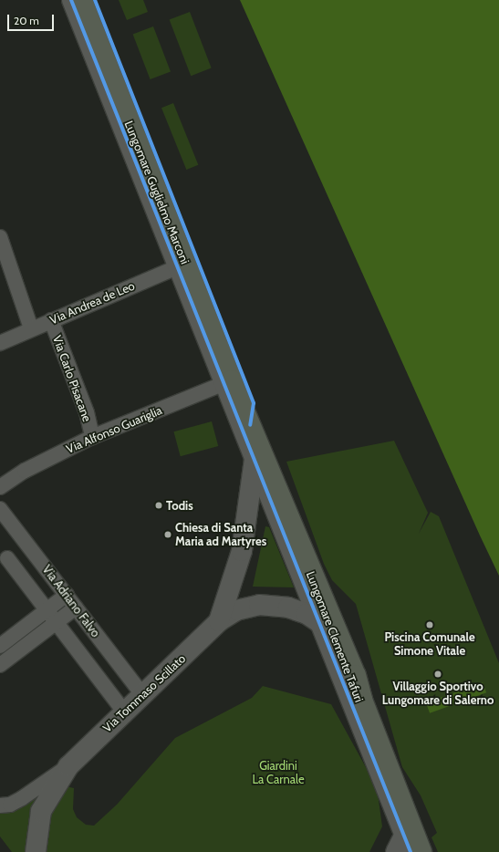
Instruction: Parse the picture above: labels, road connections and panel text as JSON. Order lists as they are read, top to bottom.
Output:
{
  "streets": {
    "main road": ["Lungomare Guglielmo Marconi", "Lungomare Clemente Tafuri", "Via Tommaso Scillato"],
    "street": [
      "Via Andrea de Leo",
      "Via Carlo Pisacane",
      "Via Alfonso Guariglia",
      "Via Adriano Falvo"
    ]
  },
  "crossings": [
    ["Lungomare Guglielmo Marconi", "Via Andrea de Leo"],
    ["Lungomare Guglielmo Marconi", "Via Alfonso Guariglia"],
    ["Lungomare Guglielmo Marconi", "Lungomare Clemente Tafuri"],
    ["Via Andrea de Leo", "Via Carlo Pisacane"],
    ["Via Carlo Pisacane", "Via Alfonso Guariglia"],
    ["Via Adriano Falvo", "Via Tommaso Scillato"],
    ["Lungomare Clemente Tafuri", "Via Tommaso Scillato"]
  ],
  "parks": ["Giardini La Carnale"],
  "places": [
    "Todis",
    "Chiesa di Santa Maria ad Martyres",
    "Piscina Comunale Simone Vitale",
    "Villaggio Sportivo Lungomare di Salerno"
  ],
  "scale_bar": "20 m"
}
